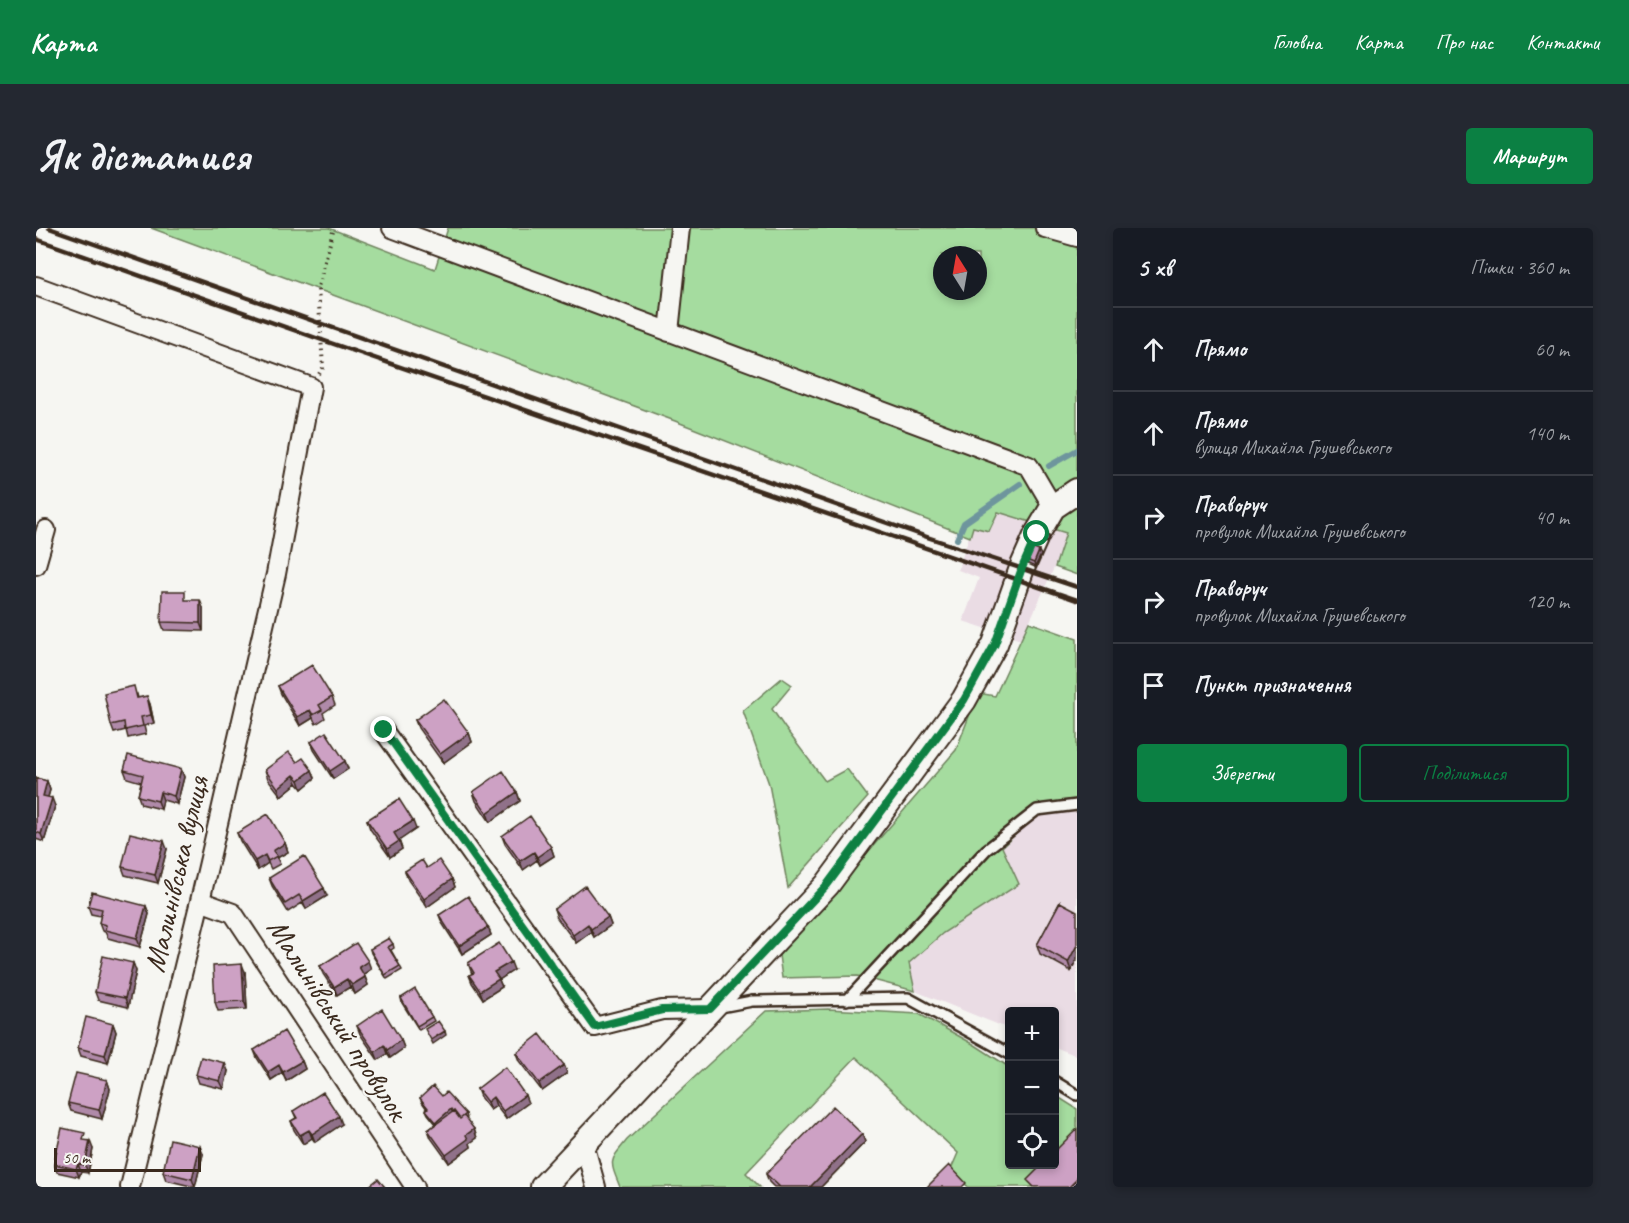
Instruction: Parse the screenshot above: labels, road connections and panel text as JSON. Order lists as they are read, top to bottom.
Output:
{
  "streets": {
    "street": ["Малинівська вулиця", "Малинівський провулок"]
  },
  "crossings": [
    ["Малинівська вулиця", "Малинівський провулок"]
  ],
  "scale_bar": "50 m",
  "north": "top",
  "page": {
    "header": "Карта",
    "nav": [
      "Головна",
      "Карта",
      "Про нас",
      "Контакти"
    ],
    "buttons": [
      "Маршрут",
      ["Зберегти", "Поділитися"]
    ],
    "title": "Як дістатися",
    "heading": ["5 хв", "Пішки · 360 m"],
    "list": [
      ["Прямо", "60 m"],
      ["Прямо", "вулиця Михайла Грушевського", "140 m"],
      ["Праворуч", "провулок Михайла Грушевського", "40 m"],
      ["Праворуч", "провулок Михайла Грушевського", "120 m"],
      "Пункт призначення"
    ],
    "map_buttons": ["+", "−"],
    "scale": "50 m"
  }
}
